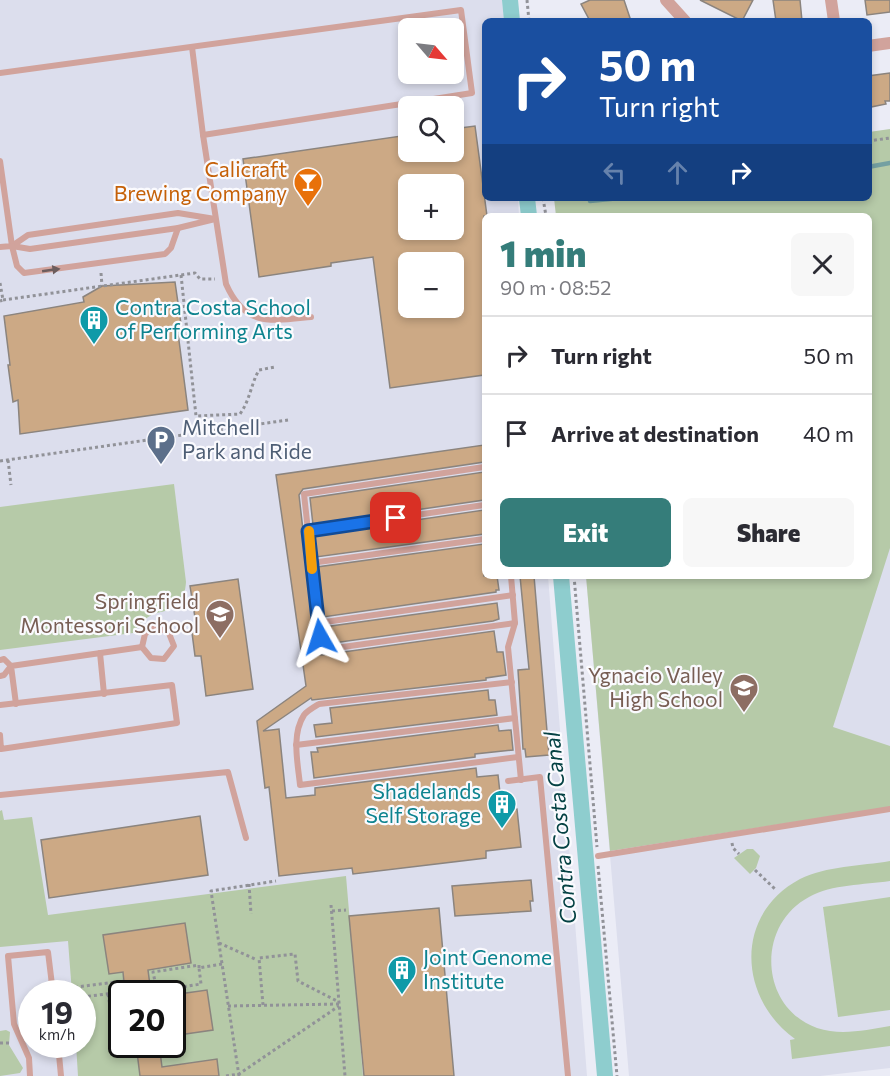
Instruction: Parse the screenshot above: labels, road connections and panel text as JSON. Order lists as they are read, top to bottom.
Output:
{
  "water": ["Contra Costa Canal"],
  "places": {
    "bar": ["Calicraft Brewing Company"],
    "building": ["Contra Costa School of Performing Arts", "Shadelands Self Storage", "Joint Genome Institute"],
    "parking": ["Mitchell Park and Ride"],
    "school or university": ["Springfield Montessori School", "Ygnacio Valley High School"]
  },
  "north": "bottom right",
  "page": {
    "map_buttons": ["+", "−"],
    "turn": ["50 m", "Turn right"],
    "heading": ["1 min", "90 m · 08:52"],
    "list": [
      {
        "name": "Turn right",
        "value": "50 m"
      },
      {
        "name": "Arrive at destination",
        "value": "40 m"
      }
    ],
    "buttons": ["Exit", "Share"],
    "speed": "19 km/h",
    "limit": "20"
  }
}
